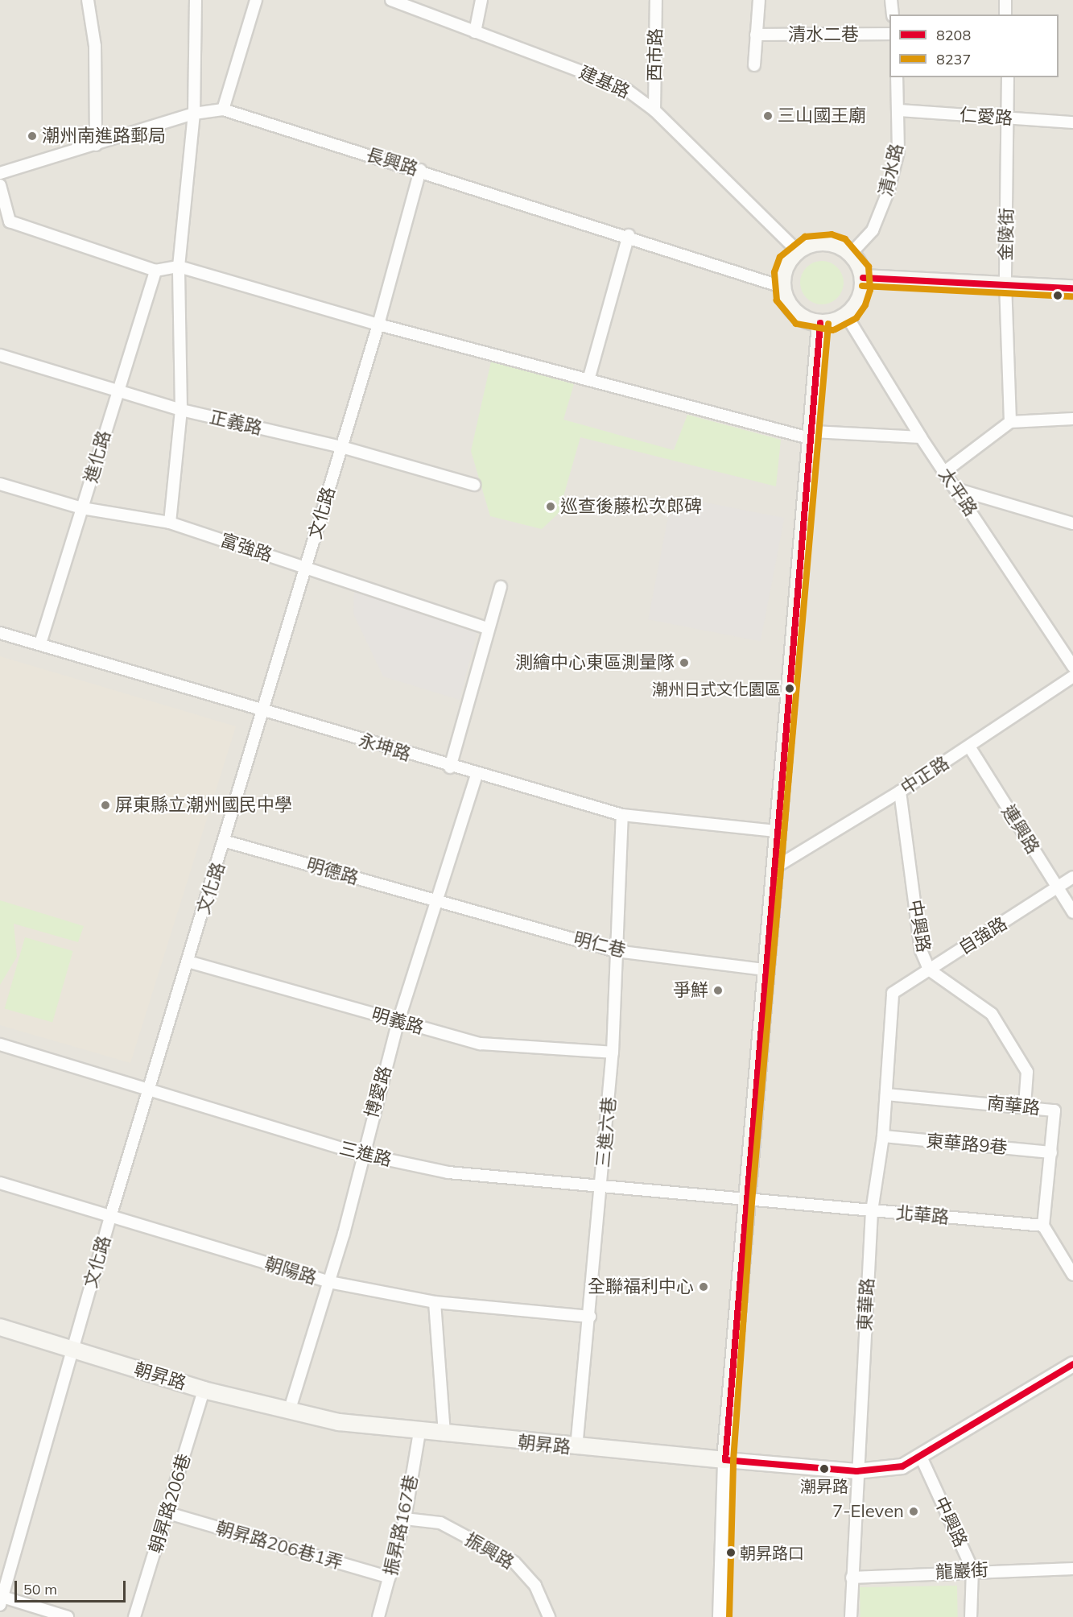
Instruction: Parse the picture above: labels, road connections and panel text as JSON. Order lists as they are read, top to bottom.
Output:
{
  "streets": {
    "main road": ["朝昇路"],
    "street": [
      "清水二巷",
      "西市路",
      "建基路",
      "仁愛路",
      "長興路",
      "清水路",
      "金陵街",
      "正義路",
      "進化路",
      "太平路",
      "文化路",
      "富強路",
      "永坤路",
      "中正路",
      "連興路",
      "明德路",
      "中興路",
      "自強路",
      "明仁巷",
      "明義路",
      "博愛路",
      "南華路",
      "三進六巷",
      "東華路9巷",
      "三進路",
      "北華路",
      "朝陽路",
      "東華路",
      "朝昇路206巷",
      "振昇路167巷",
      "朝昇路206巷1弄",
      "振興路",
      "龍巖街"
    ]
  },
  "crossings": [
    ["西市路", "建基路"],
    ["建基路", "長興路"],
    ["建基路", "清水路"],
    ["建基路", "太平路"],
    ["仁愛路", "清水路"],
    ["仁愛路", "金陵街"],
    ["長興路", "清水路"],
    ["長興路", "太平路"],
    ["長興路", "文化路"],
    ["清水路", "太平路"],
    ["正義路", "進化路"],
    ["正義路", "文化路"],
    ["進化路", "富強路"],
    ["進化路", "永坤路"],
    ["文化路", "富強路"],
    ["文化路", "永坤路"],
    ["文化路", "明德路"],
    ["文化路", "明義路"],
    ["文化路", "三進路"],
    ["文化路", "朝陽路"],
    ["文化路", "朝昇路"],
    ["永坤路", "博愛路"],
    ["永坤路", "三進六巷"],
    ["中正路", "連興路"],
    ["中正路", "中興路"],
    ["連興路", "自強路"],
    ["明德路", "明仁巷"],
    ["明德路", "博愛路"],
    ["中興路", "自強路"],
    ["中興路", "南華路"],
    ["中興路", "朝昇路"],
    ["中興路", "龍巖街"],
    ["自強路", "東華路"],
    ["明仁巷", "博愛路"],
    ["明仁巷", "三進六巷"],
    ["明義路", "博愛路"],
    ["明義路", "三進六巷"],
    ["博愛路", "三進路"],
    ["博愛路", "朝陽路"],
    ["博愛路", "朝昇路"],
    ["南華路", "東華路9巷"],
    ["南華路", "北華路"],
    ["南華路", "東華路"],
    ["三進六巷", "三進路"],
    ["三進六巷", "朝陽路"],
    ["三進六巷", "朝昇路"],
    ["東華路9巷", "東華路"],
    ["三進路", "北華路"],
    ["北華路", "東華路"],
    ["東華路", "朝昇路"],
    ["東華路", "龍巖街"],
    ["朝昇路", "朝昇路206巷"],
    ["朝昇路", "振昇路167巷"],
    ["朝昇路206巷", "朝昇路206巷1弄"],
    ["振昇路167巷", "朝昇路206巷1弄"],
    ["振昇路167巷", "振興路"]
  ],
  "places": [
    "三山國王廟",
    "潮州南進路郵局",
    "巡查後藤松次郎碑",
    "測繪中心東區測量隊",
    "潮州日式文化園區",
    "屏東縣立潮州國民中學",
    "爭鮮",
    "全聯福利中心",
    "潮昇路",
    "7-Eleven",
    "朝昇路口"
  ],
  "lines": ["transit line 8237", "transit line 8208"],
  "legend": ["8208", "8237"],
  "scale_bar": "50 m"
}
